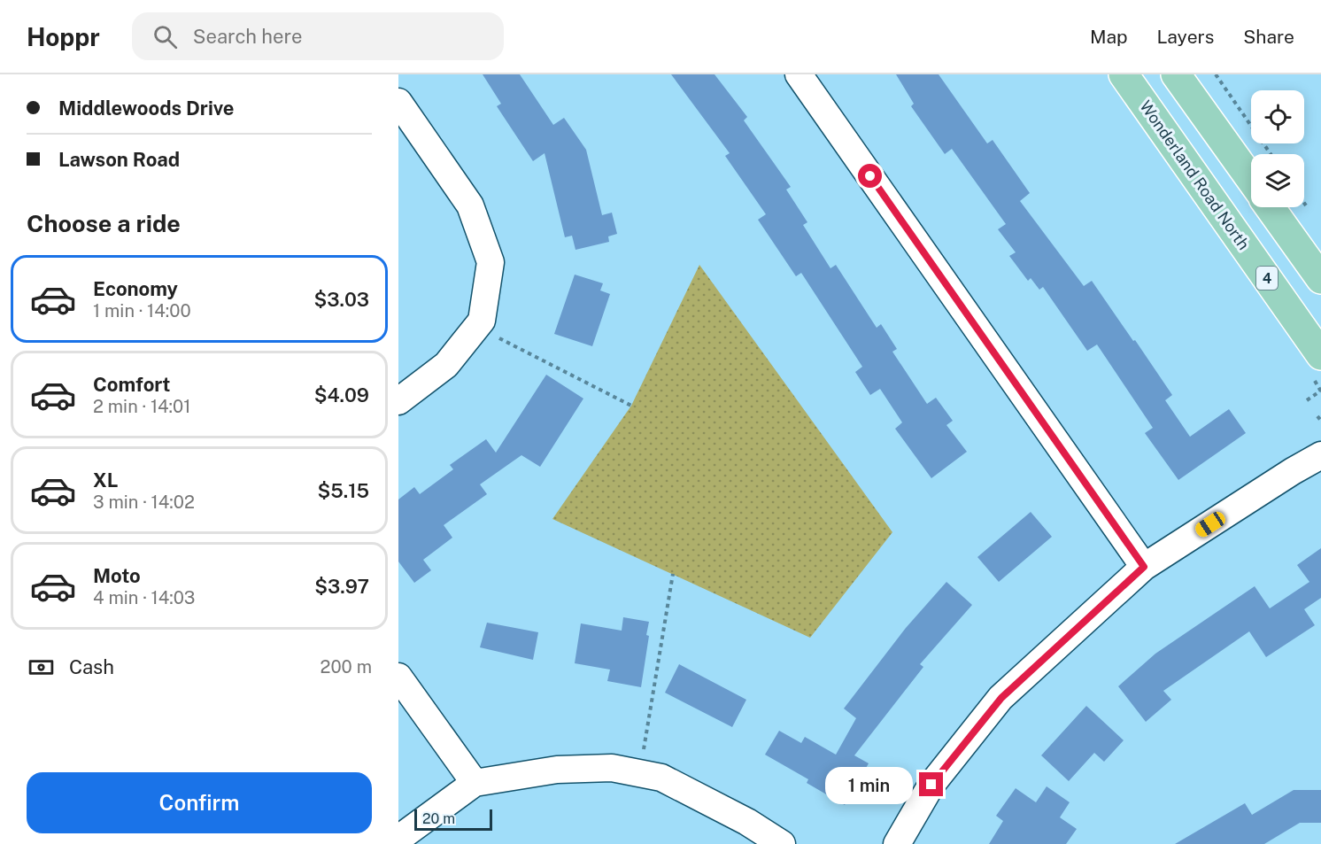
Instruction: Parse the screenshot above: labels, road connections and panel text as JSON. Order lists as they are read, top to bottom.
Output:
{
  "streets": {
    "main road": ["Wonderland Road North", "4"]
  },
  "scale_bar": "20 m",
  "page": {
    "header": "Hoppr",
    "search": "Search here",
    "nav": ["Map", "Layers", "Share"],
    "banner": ["Middlewoods Drive", "Lawson Road"],
    "heading": "Choose a ride",
    "list": [
      {
        "name": "Economy",
        "note": "1 min · 14:00",
        "value": "$3.03"
      },
      {
        "name": "Comfort",
        "note": "2 min · 14:01",
        "value": "$4.09"
      },
      {
        "name": "XL",
        "note": "3 min · 14:02",
        "value": "$5.15"
      },
      {
        "name": "Moto",
        "note": "4 min · 14:03",
        "value": "$3.97"
      }
    ],
    "pay": ["Cash", "200 m"],
    "buttons": "Confirm",
    "bubble": "1 min",
    "scale": "20 m"
  }
}
